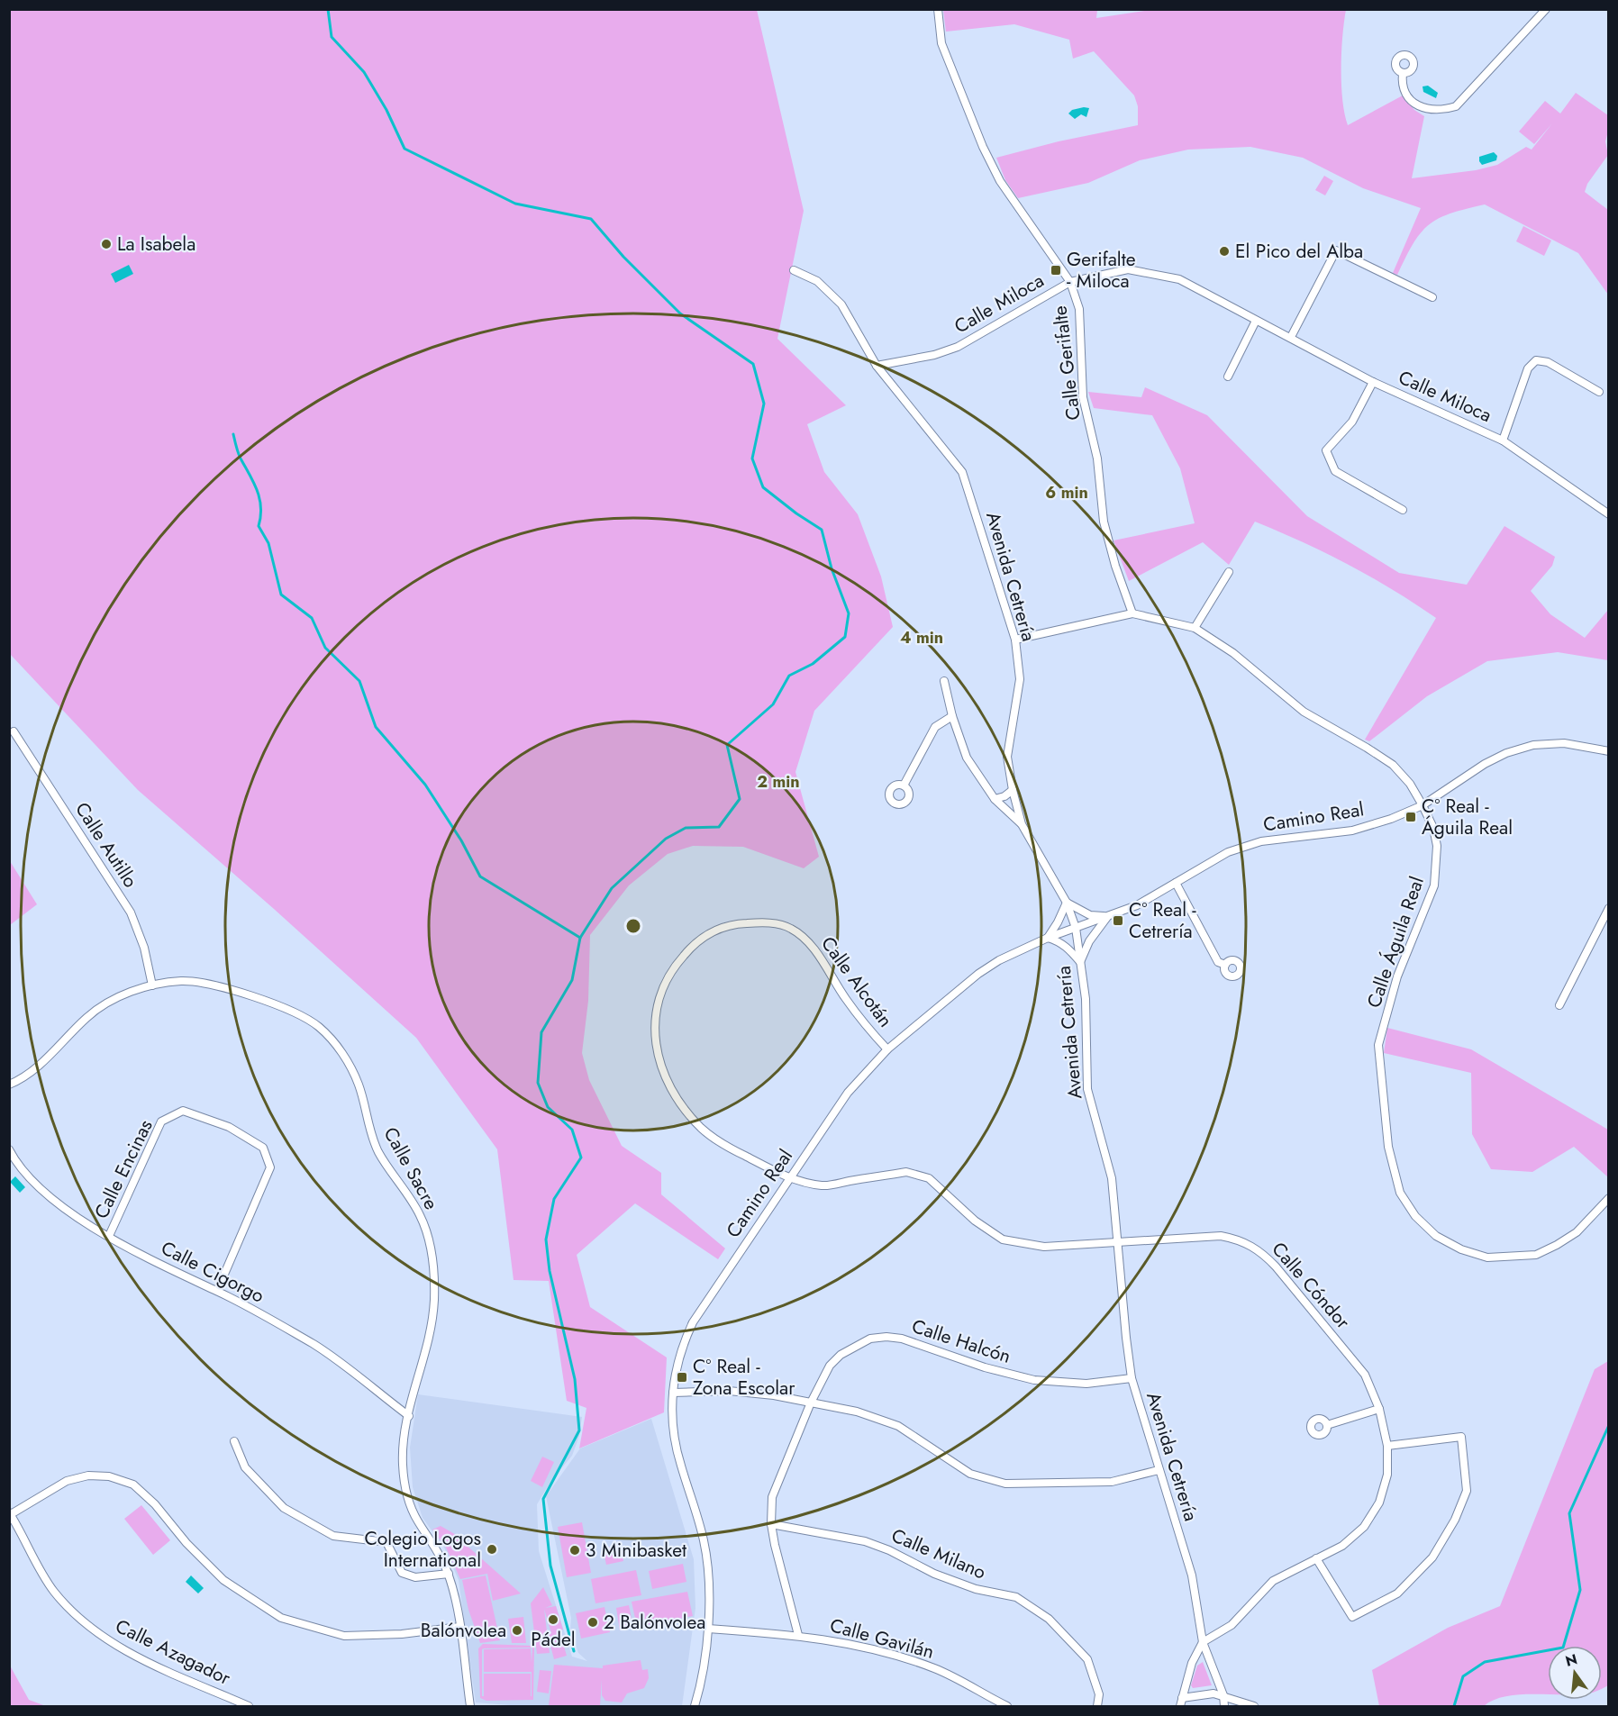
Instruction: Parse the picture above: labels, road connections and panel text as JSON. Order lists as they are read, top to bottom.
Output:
{
  "streets": {
    "street": [
      "Calle Miloca",
      "Calle Gerifalte",
      "Avenida Cetrería",
      "Camino Real",
      "Calle Autillo",
      "Calle Águila Real",
      "Calle Alcotán",
      "Calle Sacre",
      "Calle Encinas",
      "Calle Cigorgo",
      "Calle Cóndor",
      "Calle Halcón",
      "Calle Milano",
      "Calle Gavilán",
      "Calle Azagador"
    ]
  },
  "crossings": [
    ["Calle Miloca", "Calle Gerifalte"],
    ["Calle Miloca", "Avenida Cetrería"],
    ["Calle Gerifalte", "Calle Águila Real"],
    ["Avenida Cetrería", "Camino Real"],
    ["Avenida Cetrería", "Calle Águila Real"],
    ["Avenida Cetrería", "Calle Alcotán"],
    ["Avenida Cetrería", "Calle Cóndor"],
    ["Avenida Cetrería", "Calle Halcón"],
    ["Camino Real", "Calle Águila Real"],
    ["Camino Real", "Calle Alcotán"],
    ["Camino Real", "Calle Gavilán"],
    ["Calle Autillo", "Calle Sacre"],
    ["Calle Alcotán", "Calle Cóndor"],
    ["Calle Sacre", "Calle Cigorgo"],
    ["Calle Sacre", "Calle Azagador"],
    ["Calle Encinas", "Calle Cigorgo"],
    ["Calle Halcón", "Calle Milano"],
    ["Calle Halcón", "Calle Gavilán"]
  ],
  "places": {
    "other": [
      "La Isabela",
      "El Pico del Alba",
      "Colegio Logos International",
      "3 Minibasket",
      "Pádel",
      "2 Balónvolea",
      "Balónvolea"
    ],
    "transit": [
      "Gerifalte - Miloca",
      "Cº Real - Águila Real",
      "Cº Real - Cetrería",
      "Cº Real - Zona Escolar"
    ]
  },
  "north": "top",
  "rings": ["6 min", "4 min", "2 min"]
}
